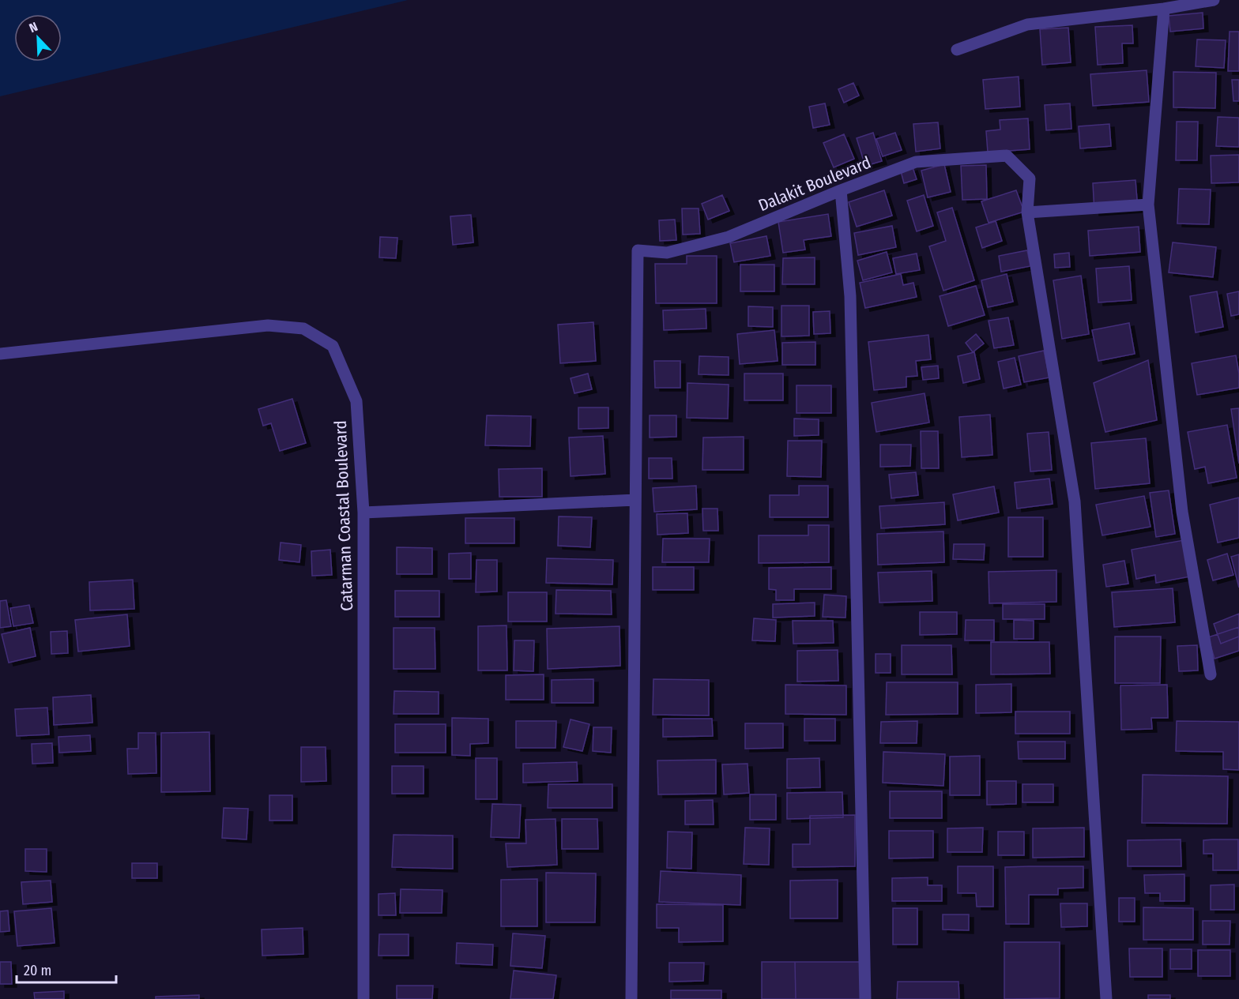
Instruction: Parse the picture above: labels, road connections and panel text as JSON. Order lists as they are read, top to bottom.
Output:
{
  "streets": {
    "street": ["Dalakit Boulevard", "Catarman Coastal Boulevard"]
  },
  "scale_bar": "20 m",
  "north": "top left"
}
